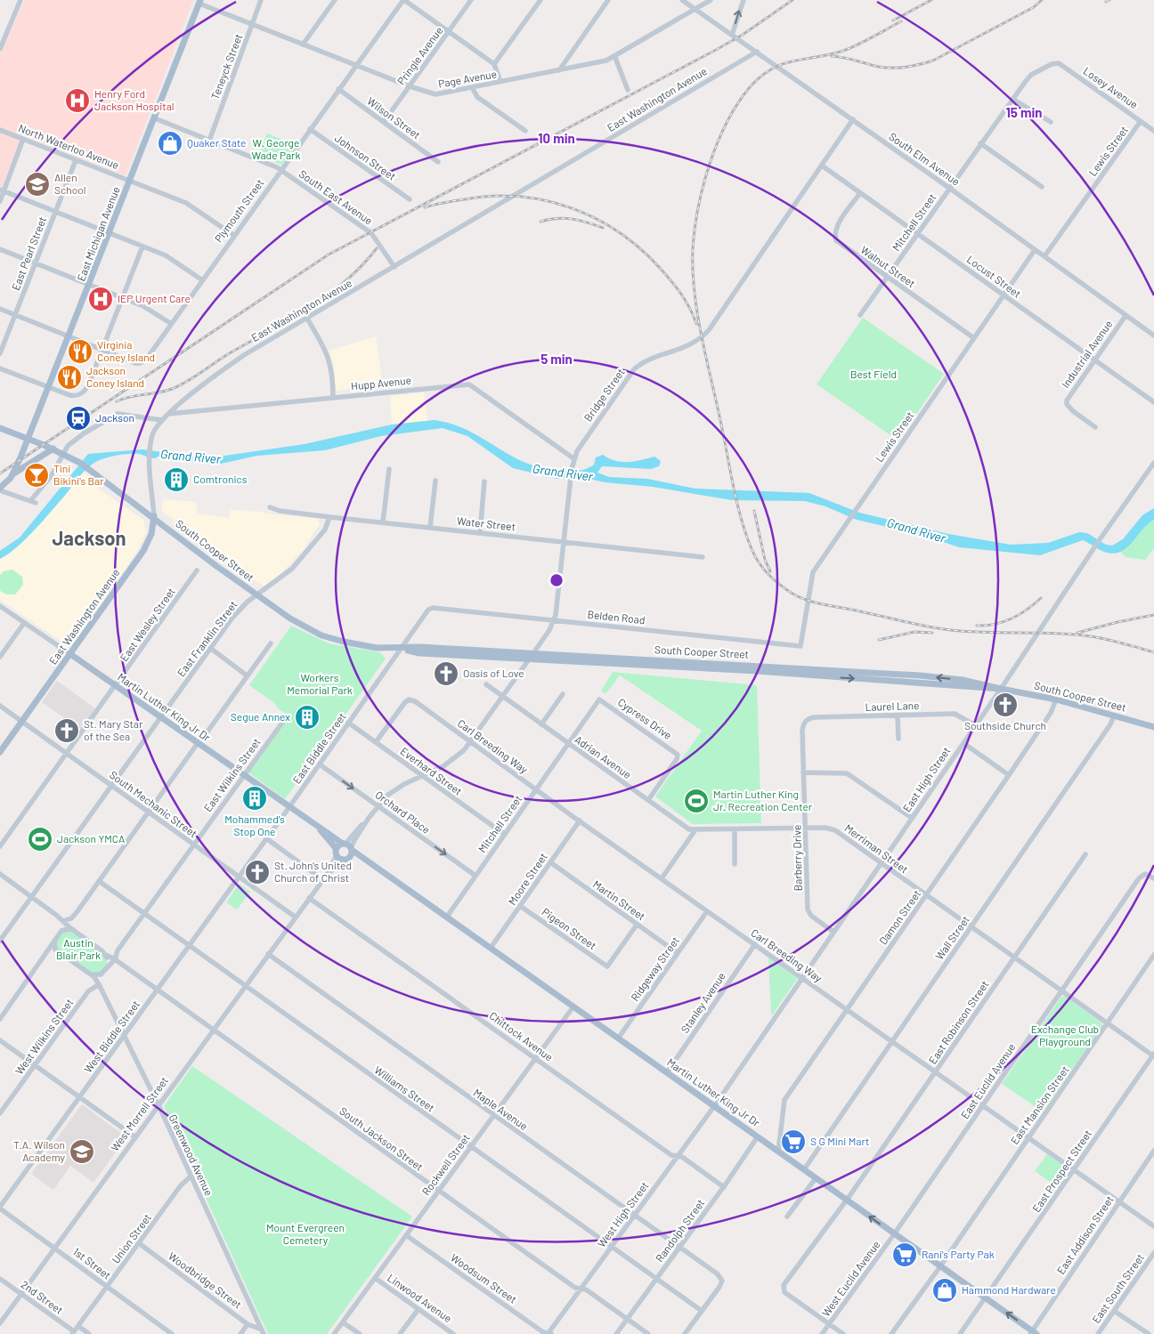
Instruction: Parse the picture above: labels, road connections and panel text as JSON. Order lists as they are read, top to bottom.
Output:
{
  "streets": {
    "main road": [
      "East Washington Avenue",
      "East Michigan Avenue",
      "South Cooper Street",
      "Martin Luther King Jr Dr"
    ],
    "street": [
      "Pringle Avenue",
      "Teneyck Street",
      "Page Avenue",
      "Losey Avenue",
      "Wilson Street",
      "North Waterloo Avenue",
      "Lewis Street",
      "Johnson Street",
      "South Elm Avenue",
      "South East Avenue",
      "Plymouth Street",
      "Mitchell Street",
      "East Pearl Street",
      "Walnut Street",
      "Locust Street",
      "Industrial Avenue",
      "Hupp Avenue",
      "Bridge Street",
      "Water Street",
      "Belden Road",
      "East Wesley Street",
      "East Franklin Street",
      "Laurel Lane",
      "Cypress Drive",
      "Carl Breeding Way",
      "East Biddle Street",
      "Adrian Avenue",
      "Everhard Street",
      "East Wilkins Street",
      "East High Street",
      "South Mechanic Street",
      "Orchard Place",
      "Merriman Street",
      "Barberry Drive",
      "Moore Street",
      "Martin Street",
      "Damon Street",
      "Pigeon Street",
      "Wall Street",
      "Ridgeway Street",
      "Stanley Avenue",
      "East Robinson Street",
      "West Wilkins Street",
      "West Biddle Street",
      "Chittock Avenue",
      "East Euclid Avenue",
      "Williams Street",
      "East Mansion Street",
      "Maple Avenue",
      "West Morrell Street",
      "South Jackson Street",
      "Greenwood Avenue",
      "Rockwell Street",
      "East Prospect Street",
      "West High Street",
      "Randolph Street",
      "East Addison Street",
      "Union Street",
      "1st Street",
      "Woodsum Street",
      "West Euclid Avenue",
      "Woodbridge Street",
      "East South Street",
      "2nd Street",
      "Linwood Avenue"
    ]
  },
  "crossings": [
    ["Pringle Avenue", "Page Avenue"],
    ["Pringle Avenue", "Wilson Street"],
    ["Teneyck Street", "Page Avenue"],
    ["Teneyck Street", "South East Avenue"],
    ["Page Avenue", "South Elm Avenue"],
    ["Page Avenue", "Plymouth Street"],
    ["Page Avenue", "East Michigan Avenue"],
    ["Losey Avenue", "Lewis Street"],
    ["Losey Avenue", "Mitchell Street"],
    ["East Washington Avenue", "South Elm Avenue"],
    ["East Washington Avenue", "South East Avenue"],
    ["East Washington Avenue", "Hupp Avenue"],
    ["East Washington Avenue", "South Cooper Street"],
    ["East Washington Avenue", "Martin Luther King Jr Dr"],
    ["East Washington Avenue", "South Mechanic Street"],
    ["Wilson Street", "Plymouth Street"],
    ["North Waterloo Avenue", "Plymouth Street"],
    ["North Waterloo Avenue", "East Michigan Avenue"],
    ["North Waterloo Avenue", "East Pearl Street"],
    ["Lewis Street", "South Elm Avenue"],
    ["Lewis Street", "Walnut Street"],
    ["Lewis Street", "Locust Street"],
    ["Lewis Street", "Belden Road"],
    ["Johnson Street", "Plymouth Street"],
    ["South Elm Avenue", "Mitchell Street"],
    ["South Elm Avenue", "Industrial Avenue"],
    ["South Elm Avenue", "Bridge Street"],
    ["South East Avenue", "Plymouth Street"],
    ["South East Avenue", "East Michigan Avenue"],
    ["Mitchell Street", "Walnut Street"],
    ["Mitchell Street", "Locust Street"],
    ["Mitchell Street", "Martin Luther King Jr Dr"],
    ["Mitchell Street", "Cypress Drive"],
    ["Mitchell Street", "Carl Breeding Way"],
    ["Mitchell Street", "Adrian Avenue"],
    ["Mitchell Street", "Everhard Street"],
    ["Mitchell Street", "Orchard Place"],
    ["East Michigan Avenue", "South Cooper Street"],
    ["Walnut Street", "Locust Street"],
    ["Locust Street", "Industrial Avenue"],
    ["Locust Street", "Bridge Street"],
    ["Hupp Avenue", "Bridge Street"],
    ["Bridge Street", "Water Street"],
    ["Bridge Street", "South Cooper Street"],
    ["Bridge Street", "Belden Road"],
    ["Water Street", "East Franklin Street"],
    ["South Cooper Street", "East Franklin Street"],
    ["South Cooper Street", "East Biddle Street"],
    ["South Cooper Street", "East High Street"],
    ["South Cooper Street", "Damon Street"],
    ["South Cooper Street", "Wall Street"],
    ["Belden Road", "East Biddle Street"],
    ["East Wesley Street", "Martin Luther King Jr Dr"],
    ["East Wesley Street", "South Mechanic Street"],
    ["East Franklin Street", "Martin Luther King Jr Dr"],
    ["East Franklin Street", "South Mechanic Street"],
    ["East Franklin Street", "South Jackson Street"],
    ["Laurel Lane", "East High Street"],
    ["Laurel Lane", "Barberry Drive"],
    ["Martin Luther King Jr Dr", "East Biddle Street"],
    ["Martin Luther King Jr Dr", "East Wilkins Street"],
    ["Martin Luther King Jr Dr", "East High Street"],
    ["Martin Luther King Jr Dr", "Moore Street"],
    ["Martin Luther King Jr Dr", "Damon Street"],
    ["Martin Luther King Jr Dr", "Wall Street"],
    ["Martin Luther King Jr Dr", "Ridgeway Street"],
    ["Martin Luther King Jr Dr", "Stanley Avenue"],
    ["Martin Luther King Jr Dr", "East Robinson Street"],
    ["Martin Luther King Jr Dr", "East Euclid Avenue"],
    ["Martin Luther King Jr Dr", "East Mansion Street"],
    ["Martin Luther King Jr Dr", "West Morrell Street"],
    ["Martin Luther King Jr Dr", "Rockwell Street"],
    ["Martin Luther King Jr Dr", "East Prospect Street"],
    ["Martin Luther King Jr Dr", "West High Street"],
    ["Martin Luther King Jr Dr", "Randolph Street"],
    ["Martin Luther King Jr Dr", "East Addison Street"],
    ["Martin Luther King Jr Dr", "West Euclid Avenue"],
    ["Cypress Drive", "Adrian Avenue"],
    ["Carl Breeding Way", "Everhard Street"],
    ["Carl Breeding Way", "East High Street"],
    ["Carl Breeding Way", "Moore Street"],
    ["Carl Breeding Way", "Damon Street"],
    ["Carl Breeding Way", "Wall Street"],
    ["Carl Breeding Way", "Ridgeway Street"],
    ["Carl Breeding Way", "Stanley Avenue"],
    ["Carl Breeding Way", "East Robinson Street"],
    ["Carl Breeding Way", "East Euclid Avenue"],
    ["Carl Breeding Way", "East Mansion Street"],
    ["Carl Breeding Way", "East Prospect Street"],
    ["Carl Breeding Way", "East Addison Street"],
    ["East Biddle Street", "Everhard Street"],
    ["East Biddle Street", "South Mechanic Street"],
    ["East Biddle Street", "Orchard Place"],
    ["East Biddle Street", "West Biddle Street"],
    ["Adrian Avenue", "Merriman Street"],
    ["East Wilkins Street", "South Mechanic Street"],
    ["East High Street", "Merriman Street"],
    ["East High Street", "Barberry Drive"],
    ["East High Street", "West High Street"],
    ["South Mechanic Street", "West Biddle Street"],
    ["South Mechanic Street", "West Morrell Street"],
    ["Merriman Street", "Barberry Drive"],
    ["Merriman Street", "Damon Street"],
    ["Merriman Street", "Wall Street"],
    ["Merriman Street", "East Robinson Street"],
    ["Merriman Street", "East Euclid Avenue"],
    ["Merriman Street", "East Mansion Street"],
    ["Merriman Street", "East Prospect Street"],
    ["Moore Street", "Martin Street"],
    ["Moore Street", "Pigeon Street"],
    ["Martin Street", "Pigeon Street"],
    ["Martin Street", "Ridgeway Street"],
    ["East Robinson Street", "West Euclid Avenue"],
    ["West Wilkins Street", "Greenwood Avenue"],
    ["West Biddle Street", "Williams Street"],
    ["West Biddle Street", "South Jackson Street"],
    ["West Biddle Street", "Greenwood Avenue"],
    ["West Biddle Street", "1st Street"],
    ["Chittock Avenue", "West Morrell Street"],
    ["Chittock Avenue", "Rockwell Street"],
    ["Chittock Avenue", "West High Street"],
    ["Chittock Avenue", "Randolph Street"],
    ["East Euclid Avenue", "West Euclid Avenue"],
    ["Williams Street", "Maple Avenue"],
    ["Williams Street", "West Morrell Street"],
    ["Williams Street", "Rockwell Street"],
    ["Williams Street", "West High Street"],
    ["Williams Street", "Randolph Street"],
    ["Maple Avenue", "West Morrell Street"],
    ["Maple Avenue", "Rockwell Street"],
    ["Maple Avenue", "West High Street"],
    ["Maple Avenue", "Randolph Street"],
    ["West Morrell Street", "South Jackson Street"],
    ["West Morrell Street", "Greenwood Avenue"],
    ["West Morrell Street", "1st Street"],
    ["West Morrell Street", "2nd Street"],
    ["South Jackson Street", "Rockwell Street"],
    ["South Jackson Street", "West High Street"],
    ["South Jackson Street", "Randolph Street"],
    ["Greenwood Avenue", "Union Street"],
    ["Greenwood Avenue", "Woodbridge Street"],
    ["Rockwell Street", "Woodsum Street"],
    ["Rockwell Street", "Linwood Avenue"],
    ["West High Street", "Woodsum Street"],
    ["Union Street", "1st Street"],
    ["Union Street", "Woodbridge Street"],
    ["Union Street", "2nd Street"]
  ],
  "one_way": ["Orchard Place"],
  "districts": ["Jackson"],
  "water": ["Grand River"],
  "parks": [
    "W. George Wade Park",
    "Best Field",
    "Workers Memorial Park",
    "Austin Blair Park",
    "Exchange Club Playground",
    "Mount Evergreen Cemetery"
  ],
  "places": {
    "hospital": ["Henry Ford Jackson Hospital", "IEP Urgent Care"],
    "shop": ["Quaker State", "Hammond Hardware"],
    "school or university": ["Allen School", "T.A. Wilson Academy"],
    "restaurant": ["Virginia Coney Island", "Jackson Coney Island"],
    "station": ["Jackson"],
    "bar": ["Tini Bikini's Bar"],
    "building": ["Comtronics", "Segue Annex", "Mohammed's Stop One"],
    "church": [
      "Oasis of Love",
      "Southside Church",
      "St. Mary Star of the Sea",
      "St. John's United Church of Christ"
    ],
    "sports": ["Martin Luther King Jr. Recreation Center", "Jackson YMCA"],
    "supermarket": ["S G Mini Mart", "Rani's Party Pak"]
  },
  "rings": ["15 min", "10 min", "5 min"]
}
